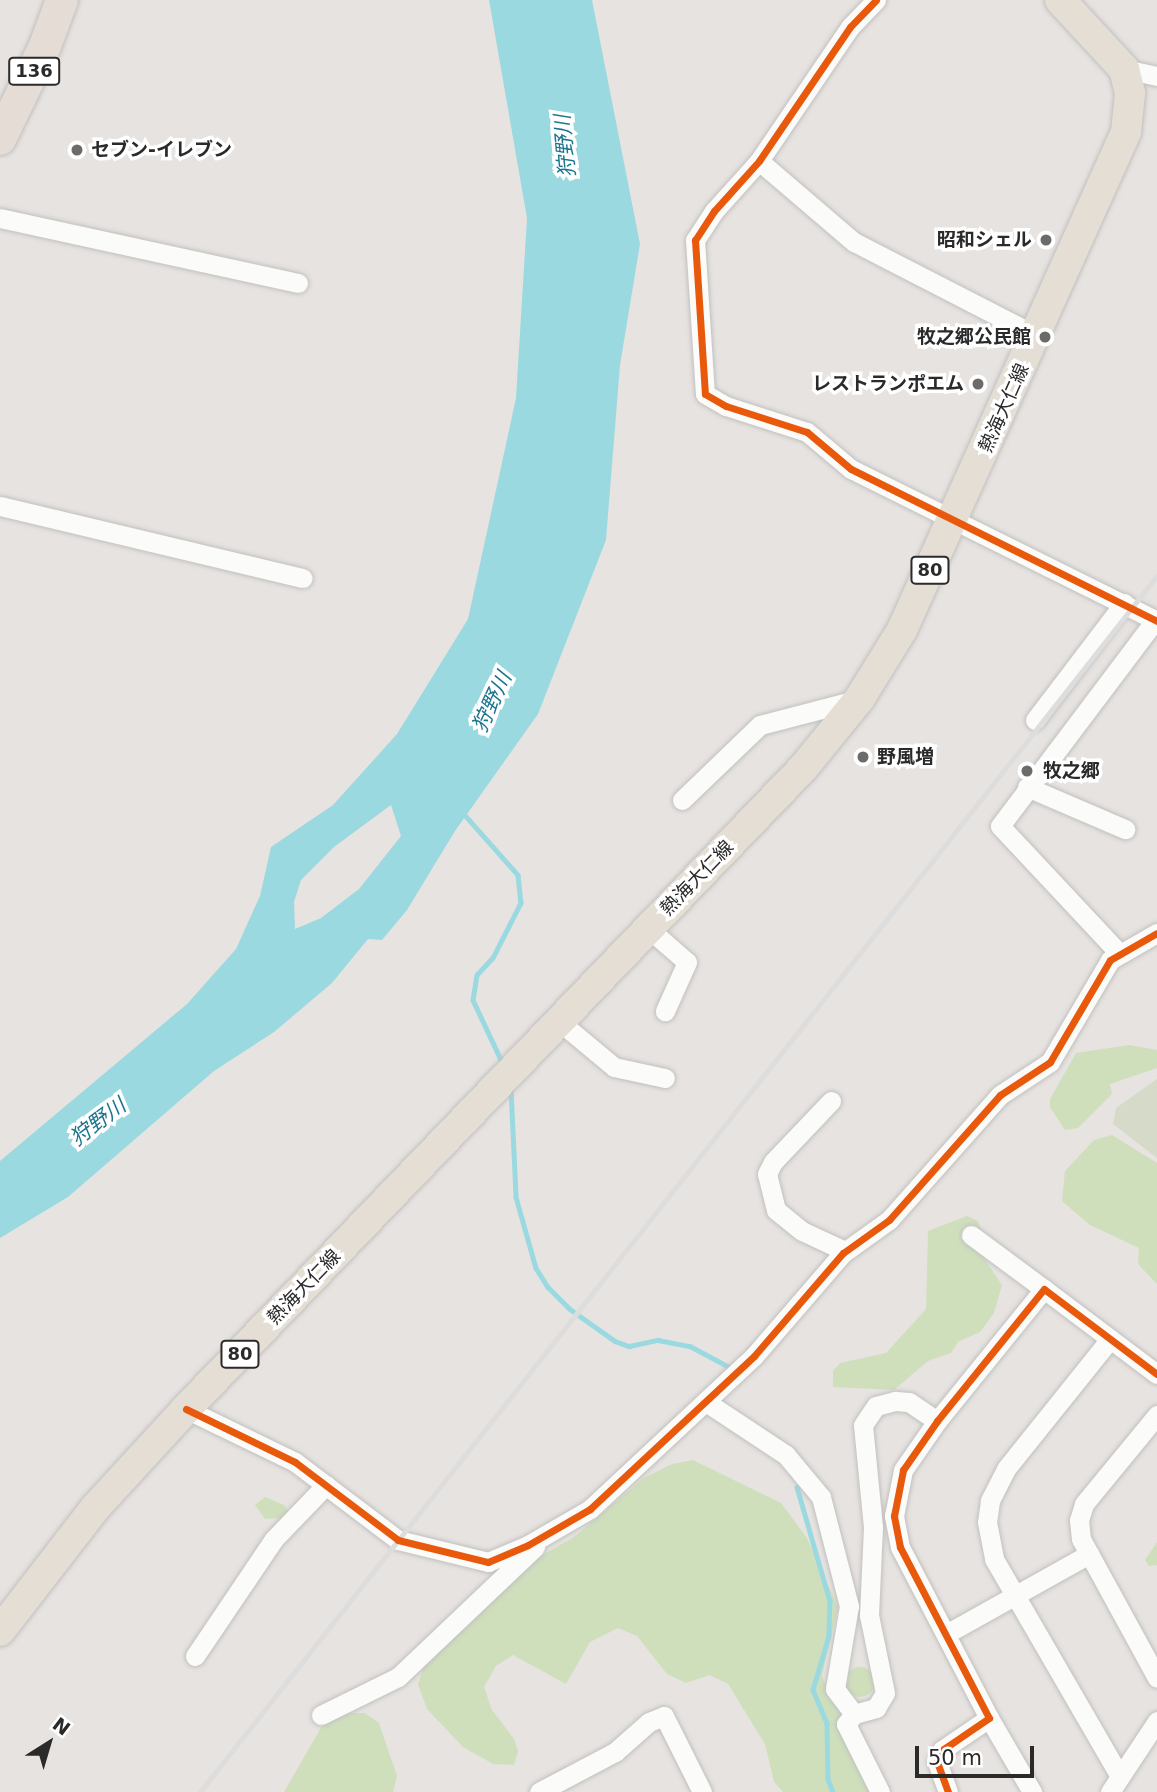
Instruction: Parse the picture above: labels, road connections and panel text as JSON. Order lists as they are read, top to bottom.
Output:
{
  "streets": {
    "highway": ["136"],
    "main road": ["熱海大仁線", "80"]
  },
  "water": ["狩野川"],
  "places": [
    "セブン-イレブン",
    "昭和シェル",
    "牧之郷公民館",
    "レストランポエム",
    "野風増",
    "牧之郷"
  ],
  "scale_bar": "50 m",
  "north": "top right"
}
